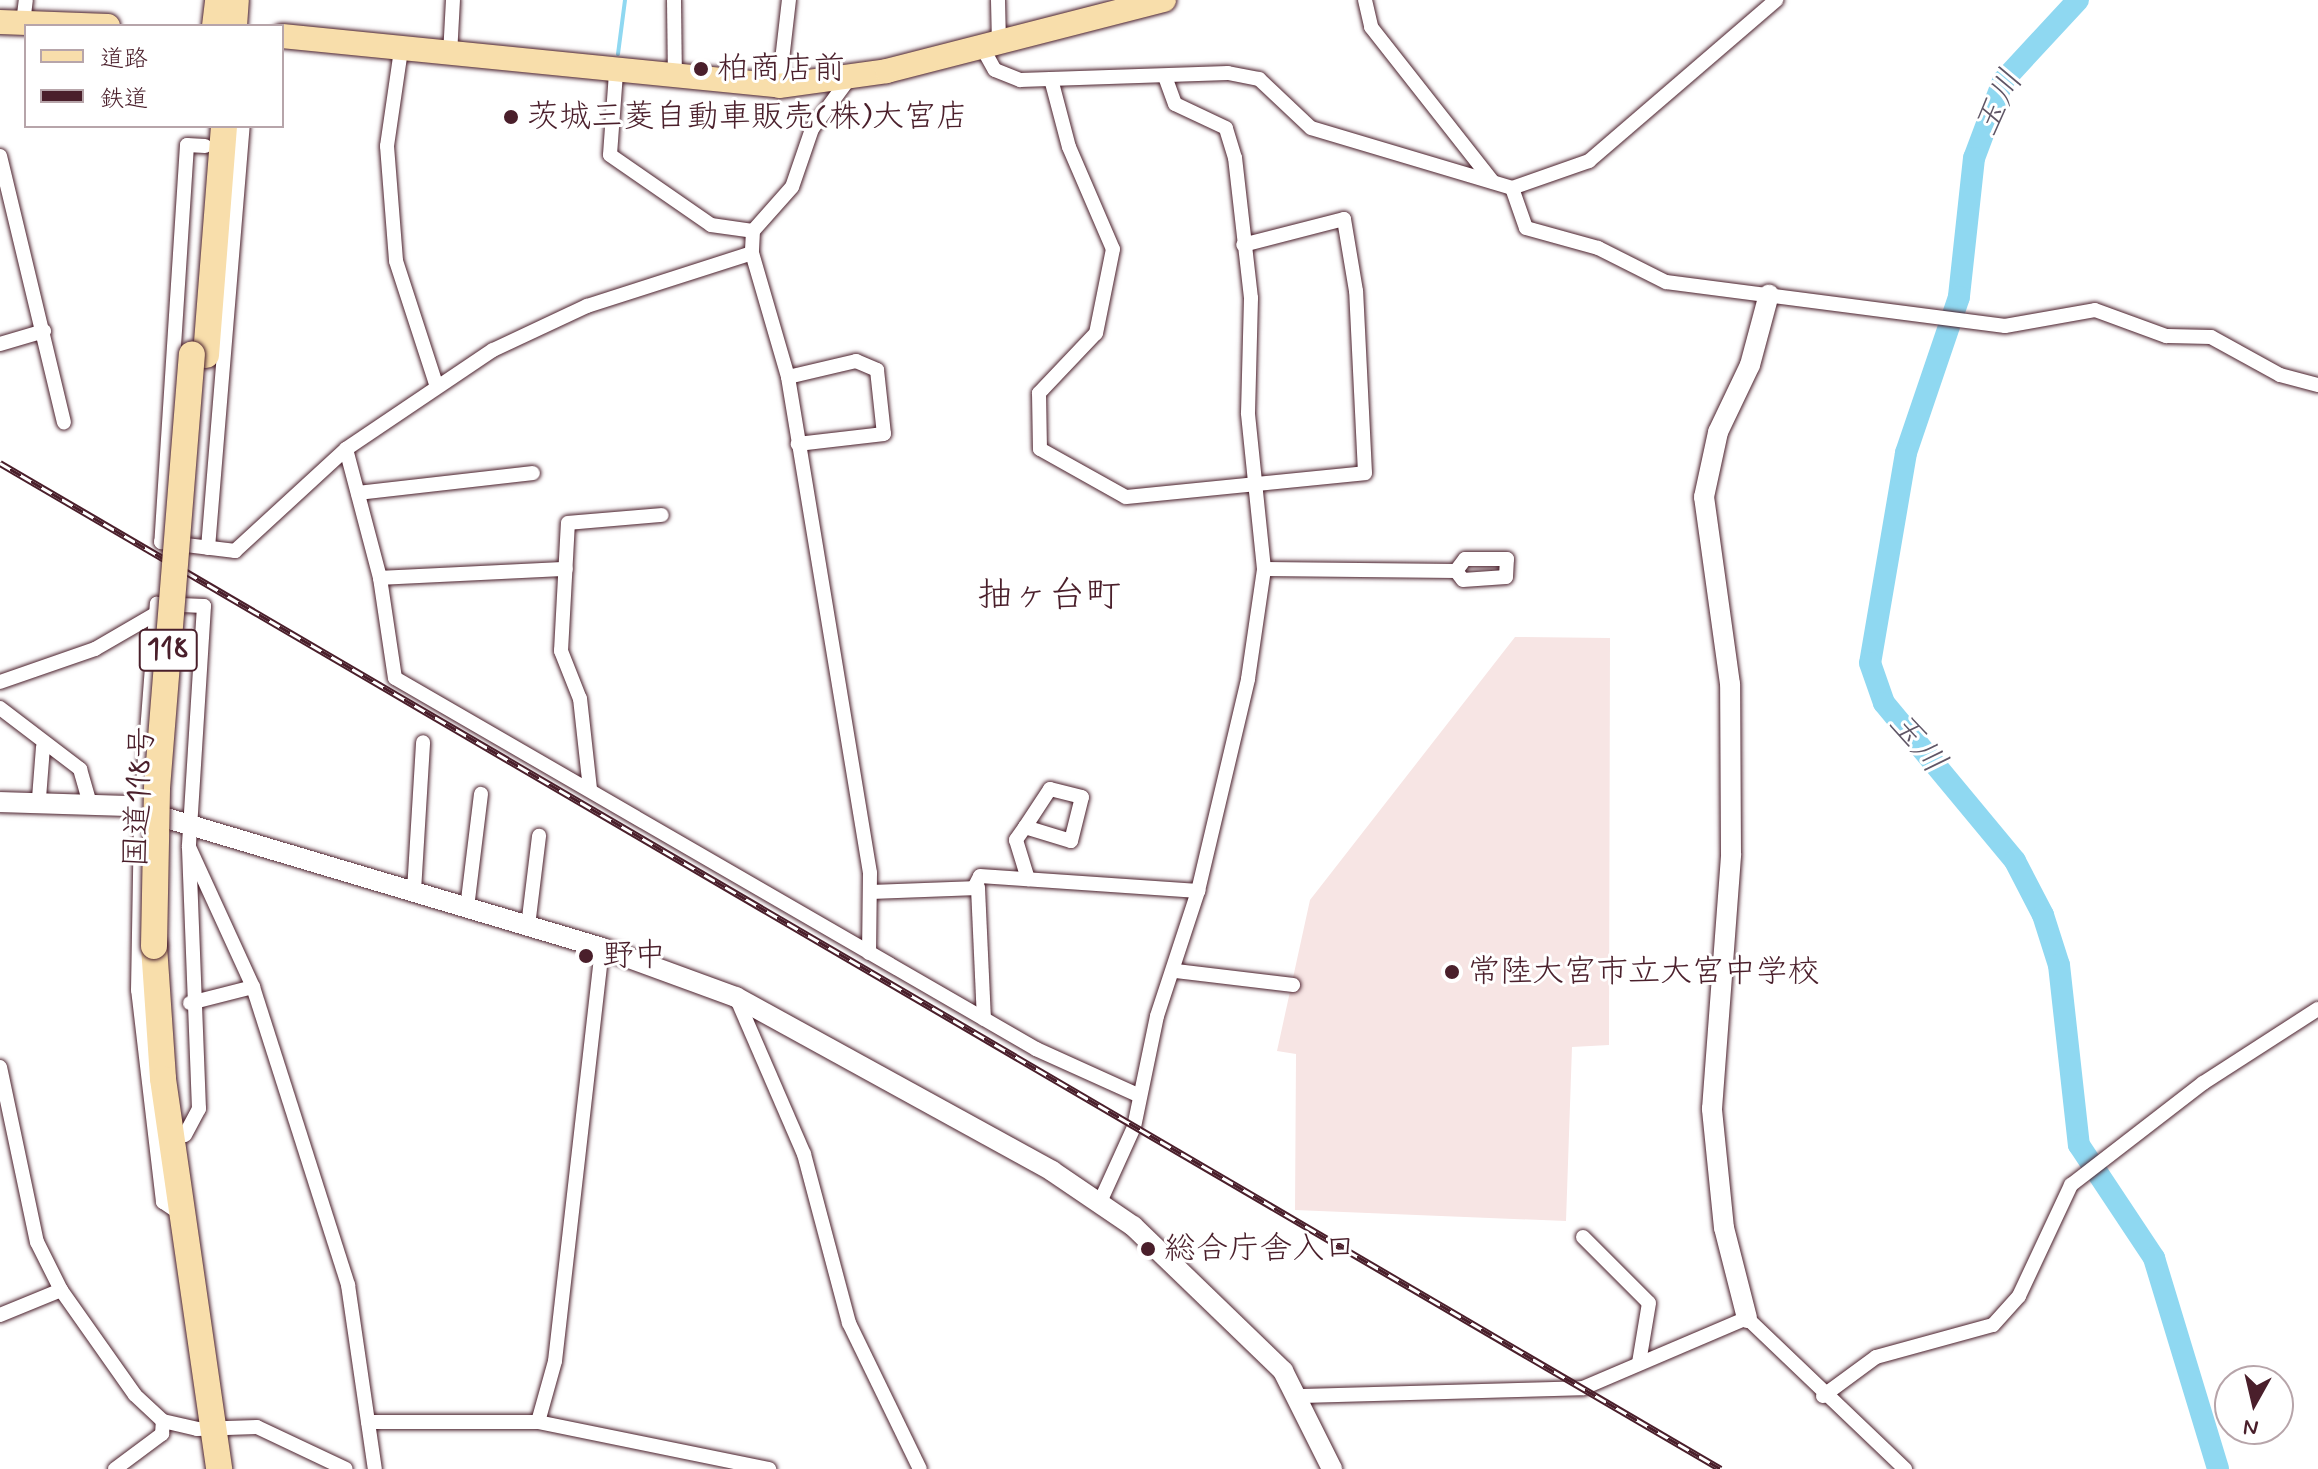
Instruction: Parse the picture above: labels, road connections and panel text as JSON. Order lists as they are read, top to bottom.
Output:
{
  "streets": {
    "highway": ["118", "国道118号"]
  },
  "districts": ["抽ヶ台町"],
  "water": ["玉川"],
  "places": [
    "柏商店前",
    "茨城三菱自動車販売(株)大宮店",
    "野中",
    "常陸大宮市立大宮中学校",
    "総合庁舎入口"
  ],
  "legend": ["道路", "鉄道"],
  "north": "bottom"
}
